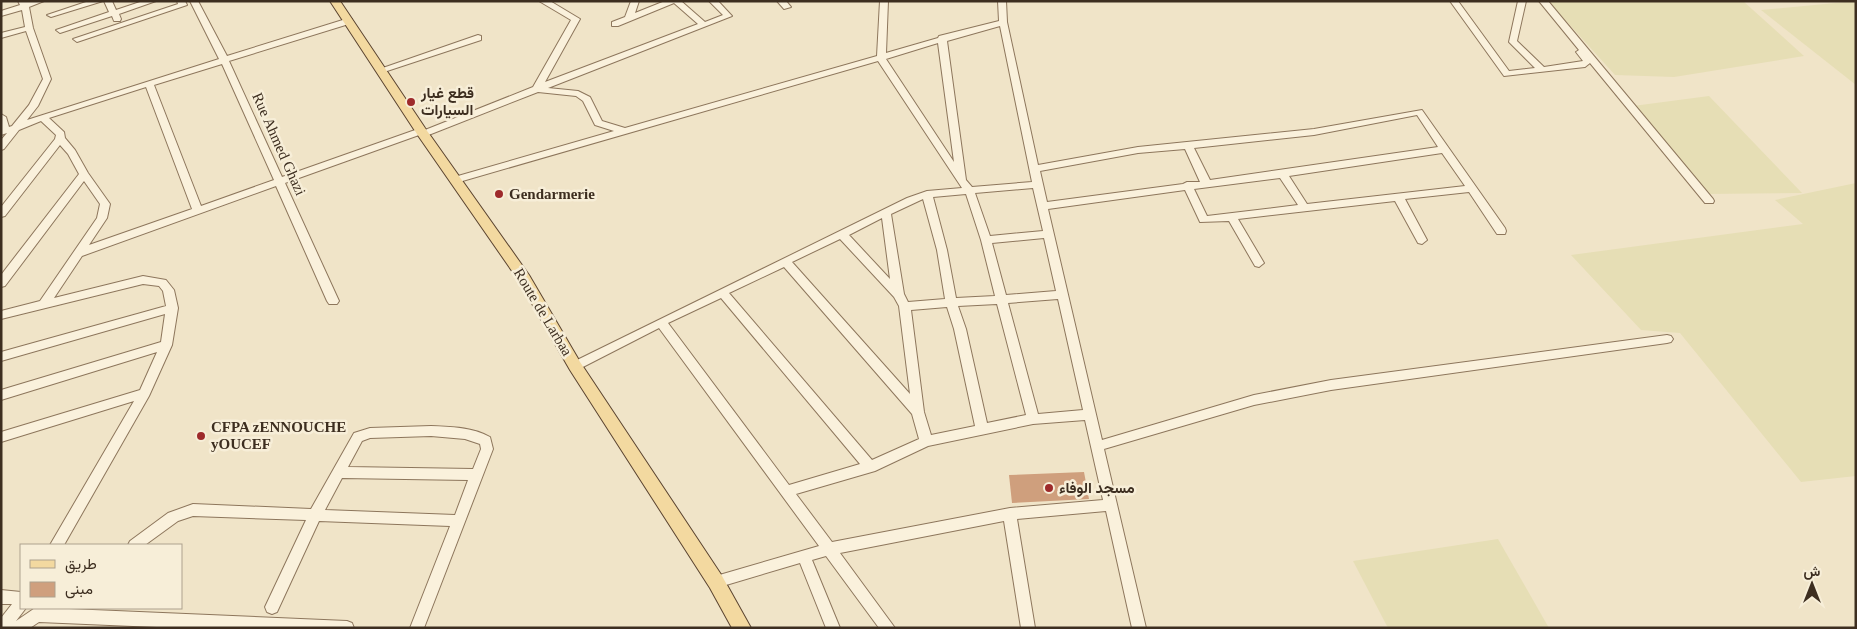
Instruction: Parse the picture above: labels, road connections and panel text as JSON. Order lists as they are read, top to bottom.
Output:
{
  "streets": {
    "main road": ["Route de Larbaa"],
    "street": ["Rue Ahmed Ghazi"]
  },
  "places": [
    "قطع غيار السيارات",
    "Gendarmerie",
    "CFPA zENNOUCHE yOUCEF",
    "مسجد الوفاء"
  ],
  "legend": ["طريق", "مبنى"],
  "north": "top"
}
